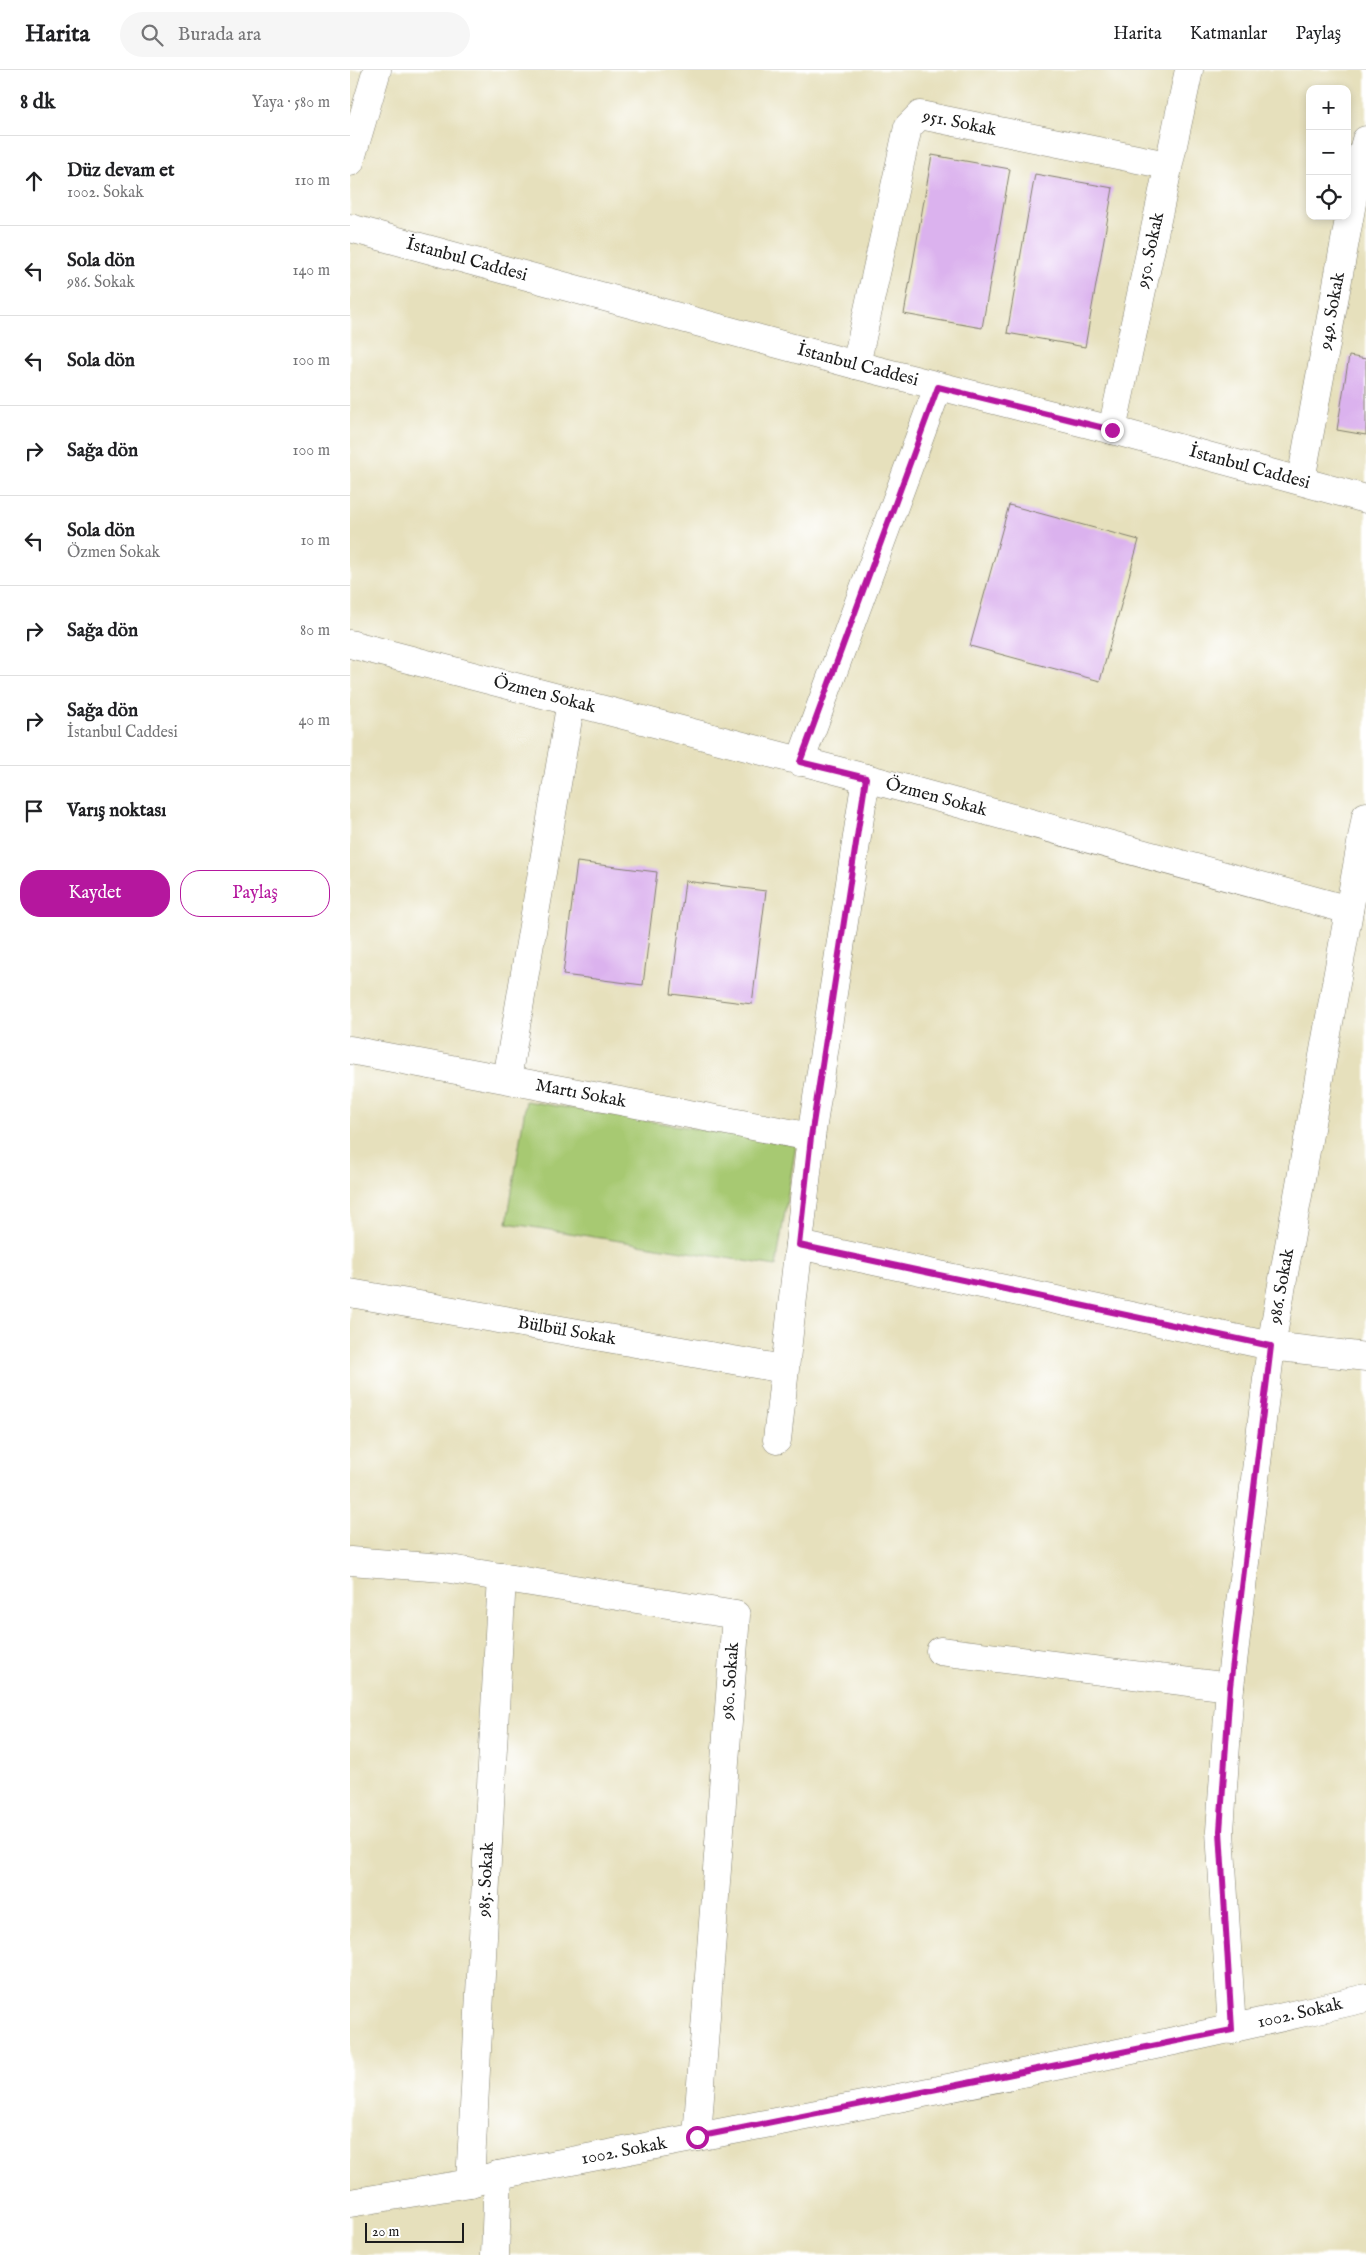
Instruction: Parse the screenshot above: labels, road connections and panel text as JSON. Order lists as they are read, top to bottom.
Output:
{
  "streets": {
    "street": [
      "951. Sokak",
      "950. Sokak",
      "İstanbul Caddesi",
      "949. Sokak",
      "Özmen Sokak",
      "Martı Sokak",
      "986. Sokak",
      "Bülbül Sokak",
      "980. Sokak",
      "985. Sokak",
      "1002. Sokak"
    ]
  },
  "crossings": [
    ["951. Sokak", "950. Sokak"],
    ["951. Sokak", "İstanbul Caddesi"],
    ["950. Sokak", "İstanbul Caddesi"],
    ["İstanbul Caddesi", "949. Sokak"],
    ["Özmen Sokak", "986. Sokak"],
    ["986. Sokak", "1002. Sokak"],
    ["980. Sokak", "985. Sokak"],
    ["980. Sokak", "1002. Sokak"],
    ["985. Sokak", "1002. Sokak"]
  ],
  "scale_bar": "20 m",
  "page": {
    "header": "Harita",
    "search": "Burada ara",
    "nav": ["Harita", "Katmanlar", "Paylaş"],
    "heading": ["8 dk", "Yaya · 580 m"],
    "map_buttons": ["+", "−"],
    "list": [
      ["Düz devam et", "1002. Sokak", "110 m"],
      ["Sola dön", "986. Sokak", "140 m"],
      ["Sola dön", "100 m"],
      ["Sağa dön", "100 m"],
      ["Sola dön", "Özmen Sokak", "10 m"],
      ["Sağa dön", "80 m"],
      ["Sağa dön", "İstanbul Caddesi", "40 m"],
      "Varış noktası"
    ],
    "buttons": ["Kaydet", "Paylaş"],
    "scale": "20 m"
  }
}
